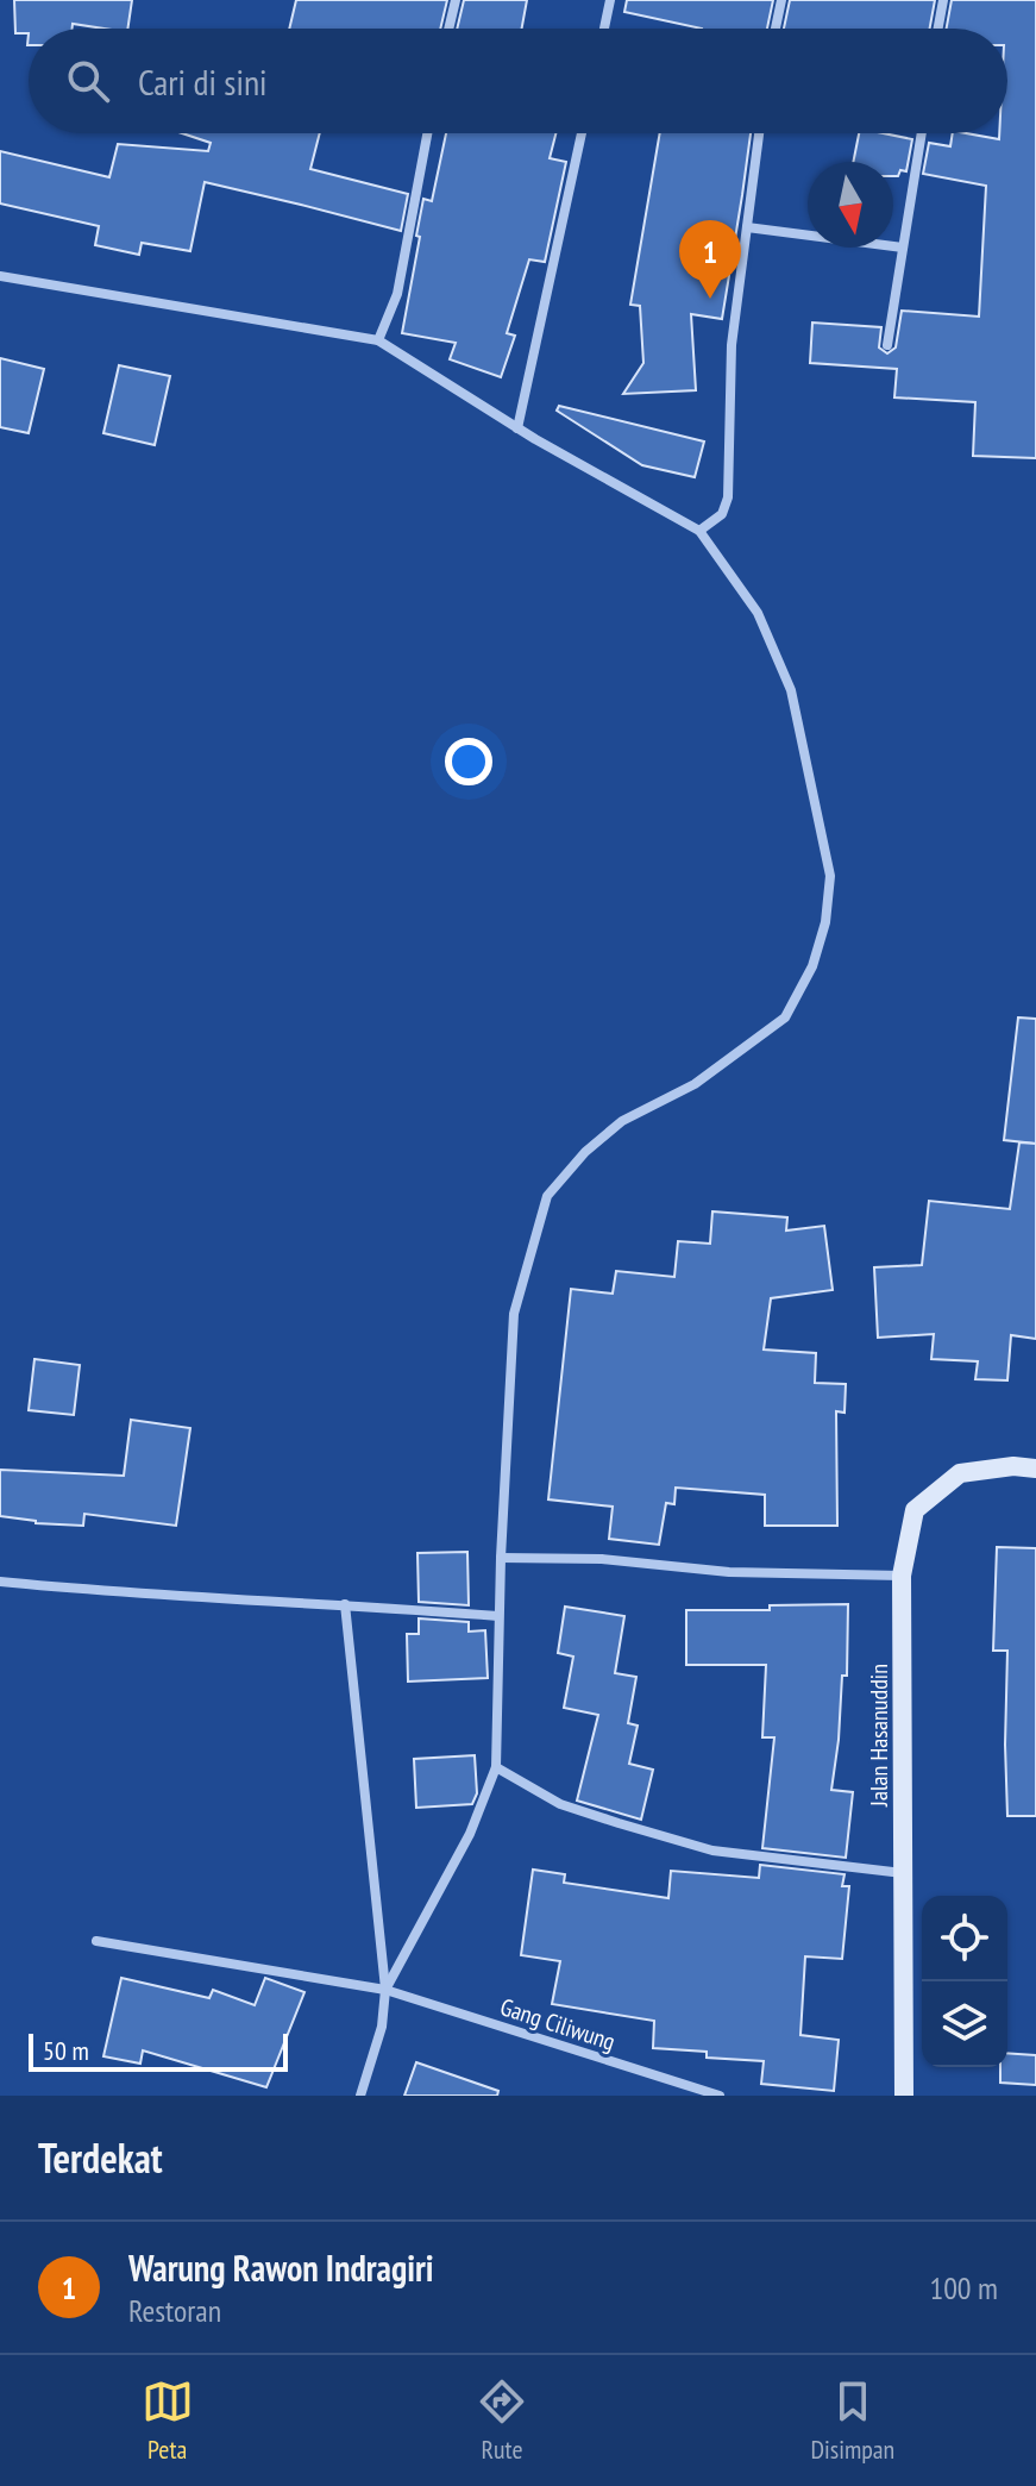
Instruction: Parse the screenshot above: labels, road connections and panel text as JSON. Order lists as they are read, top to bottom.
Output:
{
  "streets": {
    "street": ["Jalan Hasanuddin", "Gang Ciliwung"]
  },
  "scale_bar": "50 m",
  "north": "bottom",
  "page": {
    "search": "Cari di sini",
    "pins": "1",
    "scale": "50 m",
    "heading": "Terdekat",
    "list": [
      {
        "mark": "1",
        "name": "Warung Rawon Indragiri",
        "note": "Restoran",
        "value": "100 m"
      }
    ],
    "nav": ["Peta", "Rute", "Disimpan"]
  }
}
